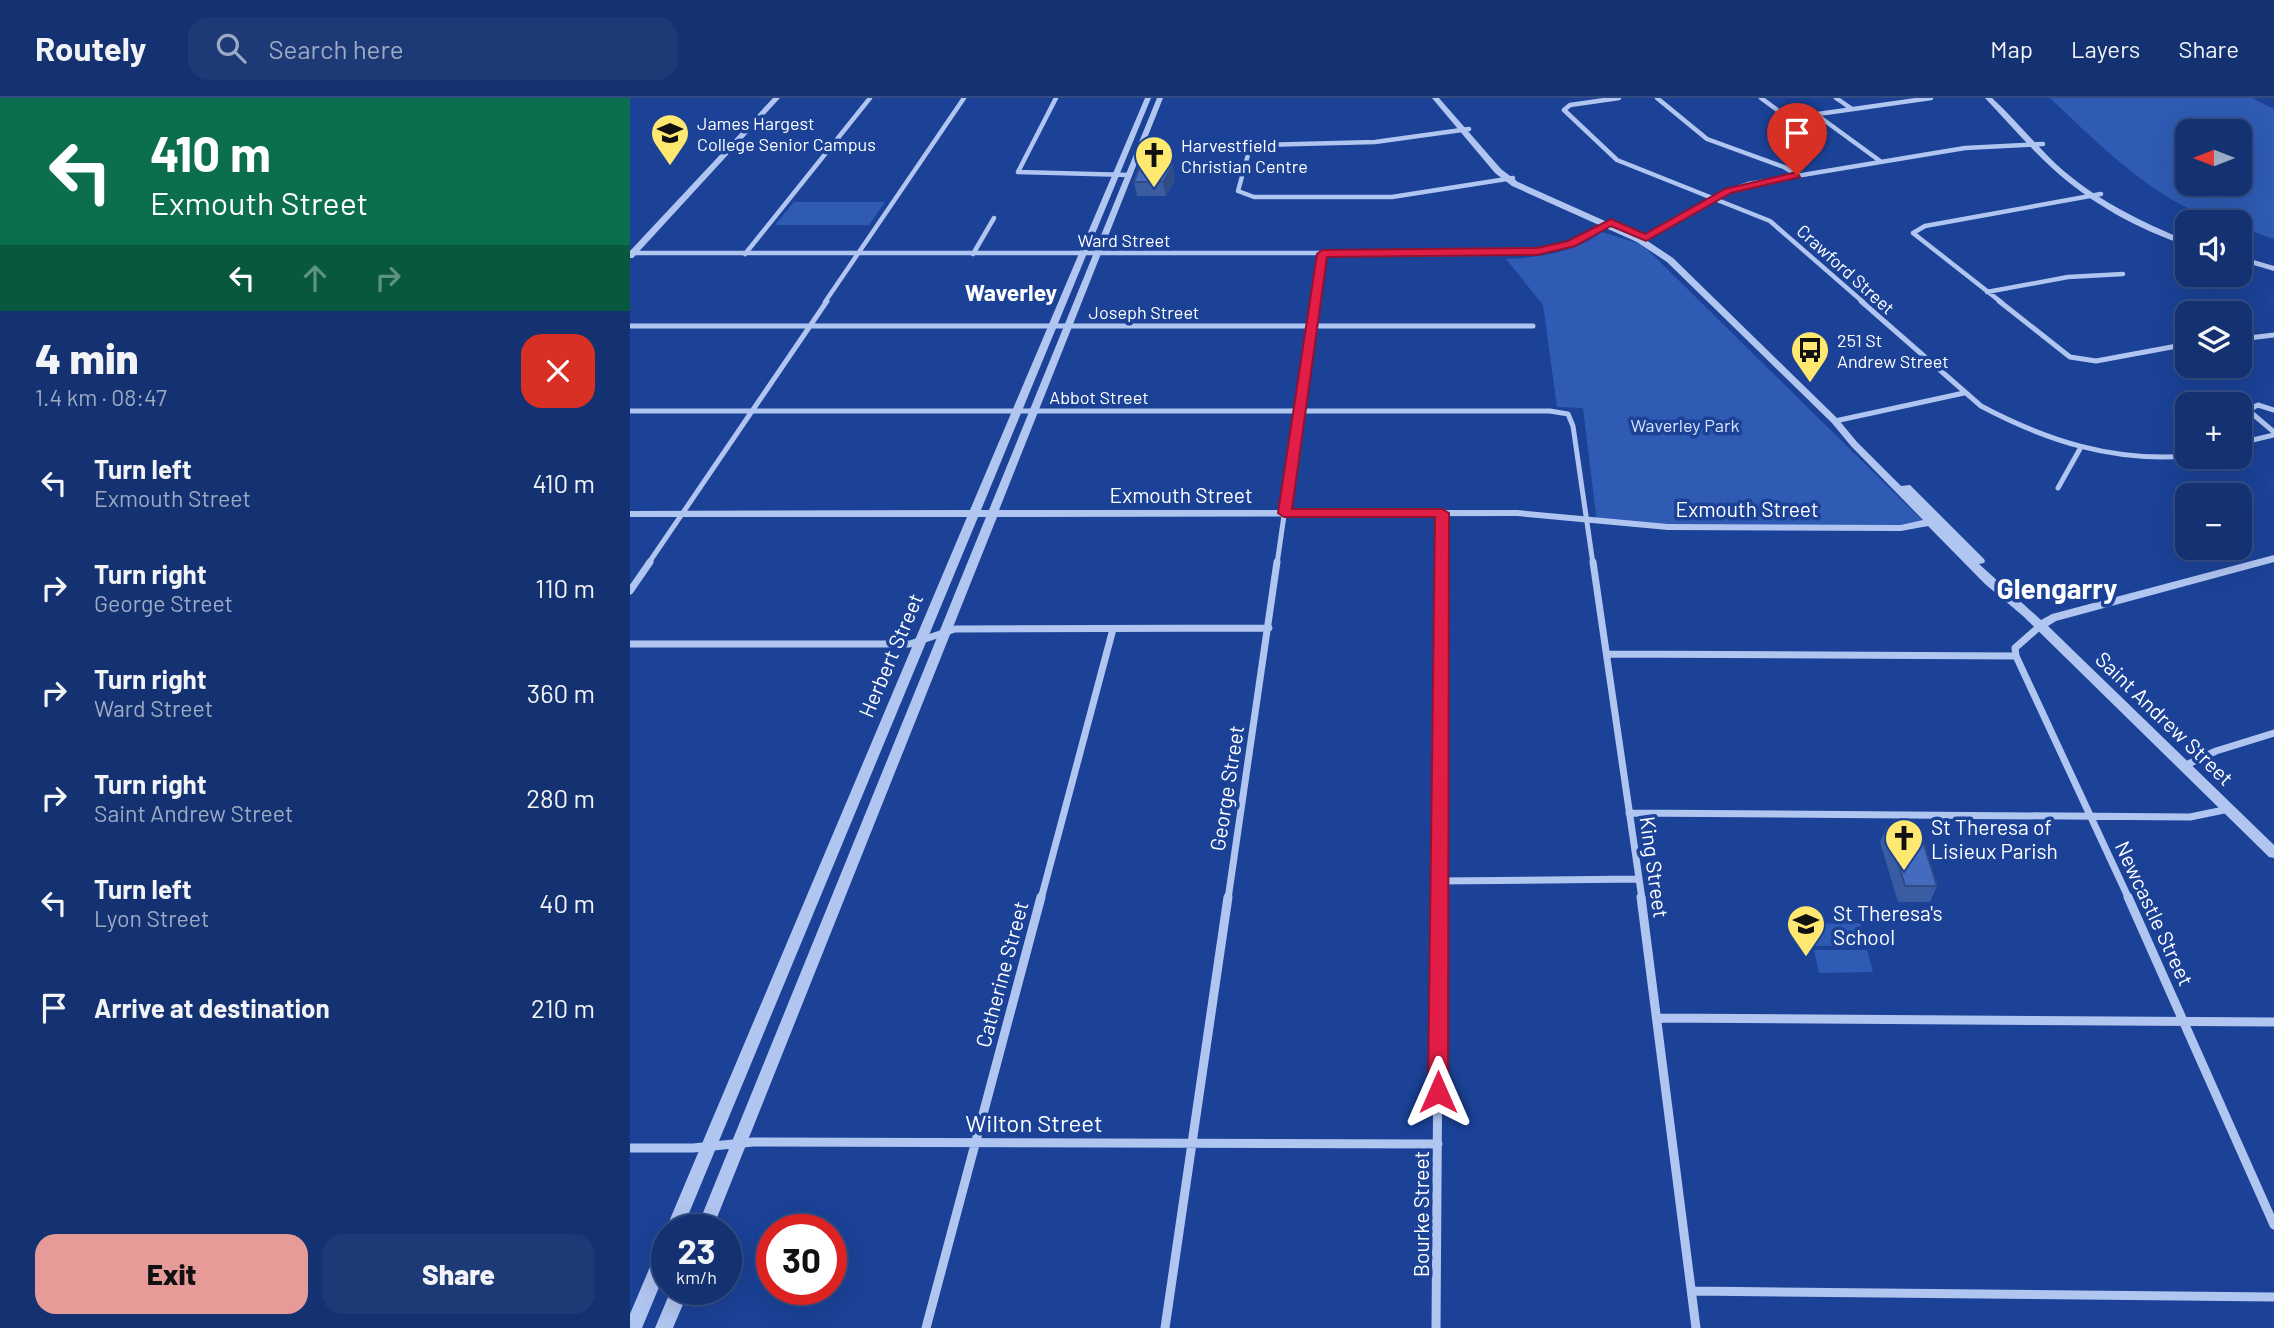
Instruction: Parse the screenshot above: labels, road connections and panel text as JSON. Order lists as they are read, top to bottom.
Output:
{
  "streets": {
    "street": [
      "Ward Street",
      "Crawford Street",
      "Joseph Street",
      "Abbot Street",
      "Exmouth Street",
      "Herbert Street",
      "Saint Andrew Street",
      "George Street",
      "King Street",
      "Newcastle Street",
      "Catherine Street",
      "Wilton Street",
      "Bourke Street"
    ]
  },
  "crossings": [
    ["Ward Street", "Herbert Street"],
    ["Ward Street", "Saint Andrew Street"],
    ["Ward Street", "George Street"],
    ["Joseph Street", "Herbert Street"],
    ["Joseph Street", "George Street"],
    ["Abbot Street", "Herbert Street"],
    ["Abbot Street", "George Street"],
    ["Abbot Street", "King Street"],
    ["Exmouth Street", "Herbert Street"],
    ["Exmouth Street", "Saint Andrew Street"],
    ["Exmouth Street", "George Street"],
    ["Exmouth Street", "King Street"],
    ["Exmouth Street", "Bourke Street"],
    ["Herbert Street", "Wilton Street"],
    ["George Street", "Wilton Street"],
    ["Catherine Street", "Wilton Street"],
    ["Wilton Street", "Bourke Street"]
  ],
  "districts": ["Waverley", "Glengarry"],
  "parks": ["Waverley Park"],
  "places": {
    "school or university": ["James Hargest College Senior Campus", "St Theresa's School"],
    "church": ["Harvestfield Christian Centre", "St Theresa of Lisieux Parish"],
    "bus stop": ["251 St Andrew Street"]
  },
  "north": "left",
  "page": {
    "header": "Routely",
    "search": "Search here",
    "nav": ["Map", "Layers", "Share"],
    "turn": ["410 m", "Exmouth Street"],
    "map_buttons": ["+", "−"],
    "heading": ["4 min", "1.4 km · 08:47"],
    "list": [
      {
        "name": "Turn left",
        "note": "Exmouth Street",
        "value": "410 m"
      },
      {
        "name": "Turn right",
        "note": "George Street",
        "value": "110 m"
      },
      {
        "name": "Turn right",
        "note": "Ward Street",
        "value": "360 m"
      },
      {
        "name": "Turn right",
        "note": "Saint Andrew Street",
        "value": "280 m"
      },
      {
        "name": "Turn left",
        "note": "Lyon Street",
        "value": "40 m"
      },
      {
        "name": "Arrive at destination",
        "value": "210 m"
      }
    ],
    "speed": "23 km/h",
    "limit": "30",
    "buttons": ["Exit", "Share"]
  }
}
